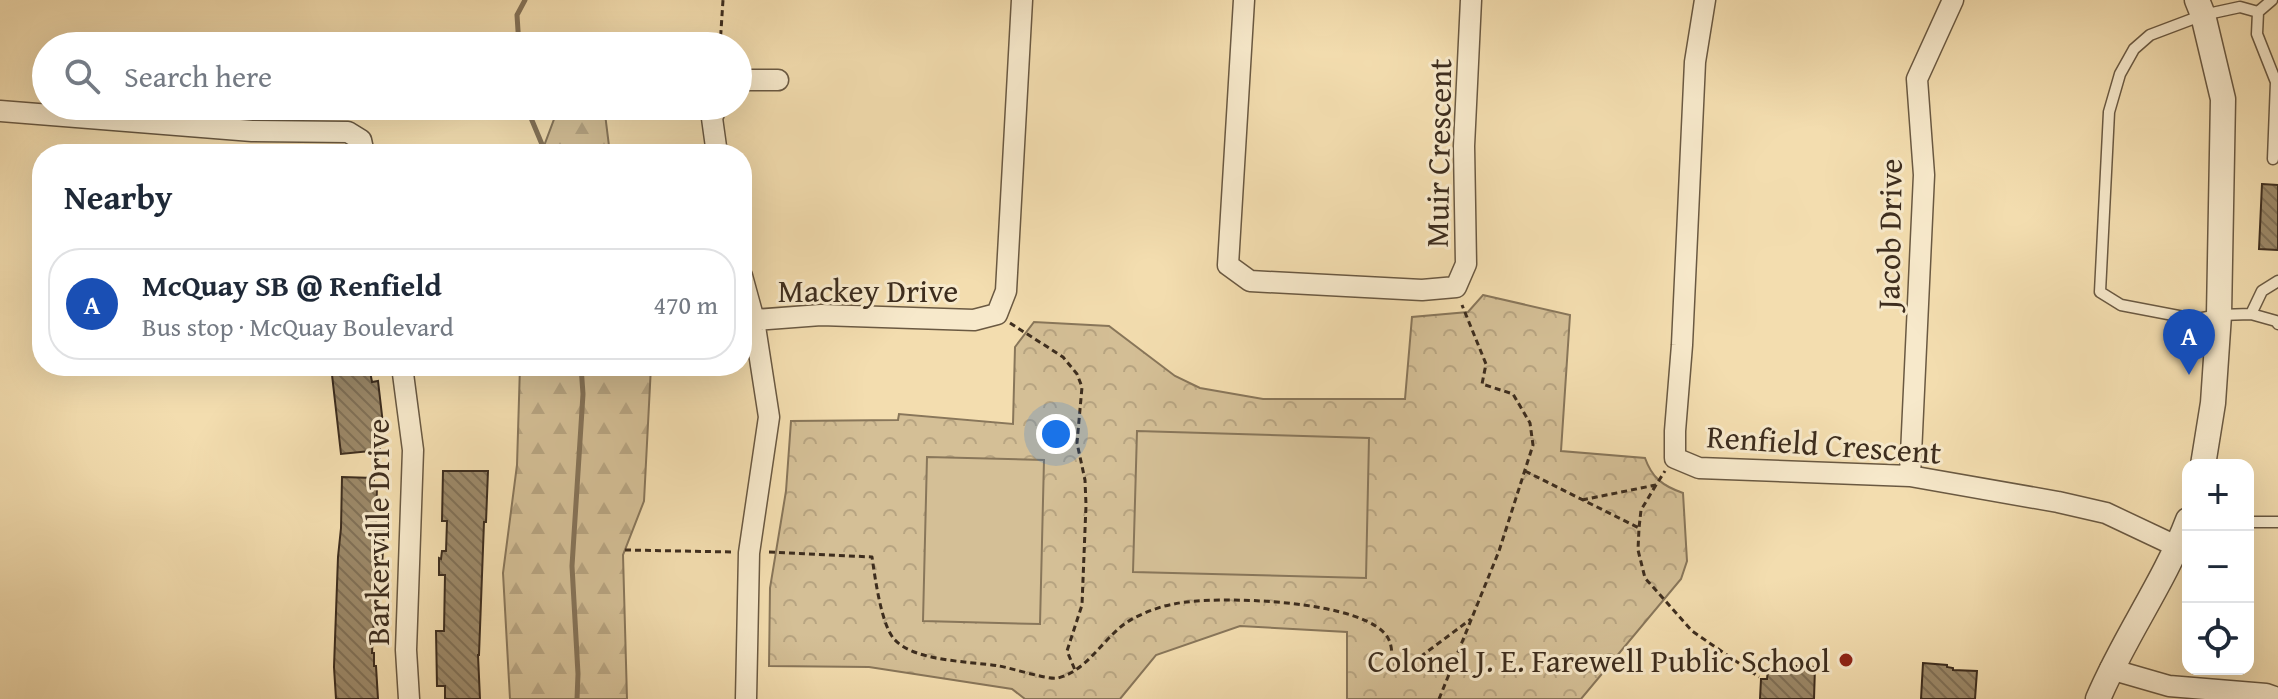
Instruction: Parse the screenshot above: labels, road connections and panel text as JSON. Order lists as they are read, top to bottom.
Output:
{
  "streets": {
    "street": [
      "Muir Crescent",
      "Jacob Drive",
      "Mackey Drive",
      "Renfield Crescent",
      "Barkerville Drive"
    ]
  },
  "crossings": [
    ["Jacob Drive", "Renfield Crescent"]
  ],
  "places": ["Colonel J. E. Farewell Public School"],
  "page": {
    "search": "Search here",
    "heading": "Nearby",
    "list": [
      {
        "mark": "A",
        "name": "McQuay SB @ Renfield",
        "note": "Bus stop · McQuay Boulevard",
        "value": "470 m"
      }
    ],
    "pins": "A",
    "map_buttons": ["+", "−"]
  }
}
